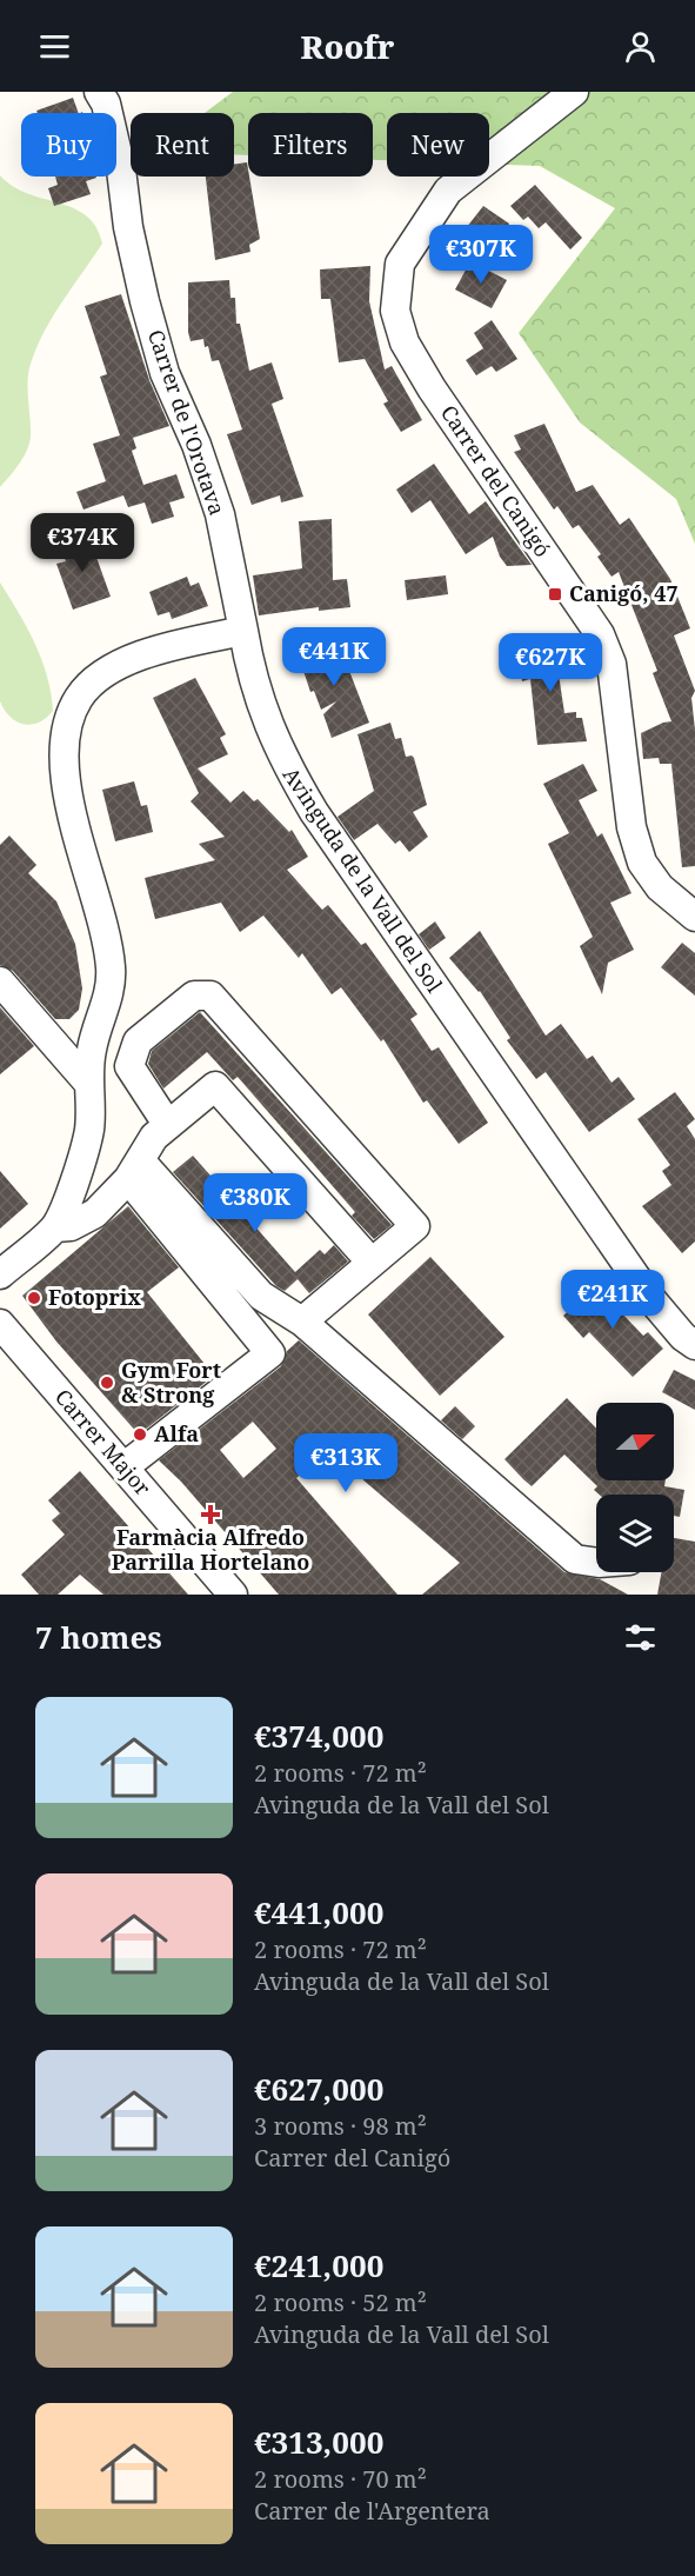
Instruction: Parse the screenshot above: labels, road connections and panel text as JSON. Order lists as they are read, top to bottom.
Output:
{
  "streets": {
    "street": [
      "Carrer de l'Orotava",
      "Carrer del Canigó",
      "Avinguda de la Vall del Sol",
      "Carrer Major"
    ]
  },
  "crossings": [
    ["Carrer de l'Orotava", "Avinguda de la Vall del Sol"]
  ],
  "places": {
    "transit": ["Canigó, 47"],
    "other": ["Fotoprix", "Gym Fort & Strong", "Alfa"],
    "health": ["Farmàcia Alfredo Parrilla Hortelano"]
  },
  "north": "right",
  "page": {
    "header": "Roofr",
    "chip": [
      "Buy",
      "Rent",
      "Filters",
      "New"
    ],
    "price": [
      "€307K",
      "€374K",
      "€441K",
      "€627K",
      "€380K",
      "€241K",
      "€313K"
    ],
    "heading": "7 homes",
    "list": [
      {
        "name": "€374,000",
        "note": "2 rooms · 72 m² · Avinguda de la Vall del Sol"
      },
      {
        "name": "€441,000",
        "note": "2 rooms · 72 m² · Avinguda de la Vall del Sol"
      },
      {
        "name": "€627,000",
        "note": "3 rooms · 98 m² · Carrer del Canigó"
      },
      {
        "name": "€241,000",
        "note": "2 rooms · 52 m² · Avinguda de la Vall del Sol"
      },
      {
        "name": "€313,000",
        "note": "2 rooms · 70 m² · Carrer de l'Argentera"
      }
    ]
  }
}
